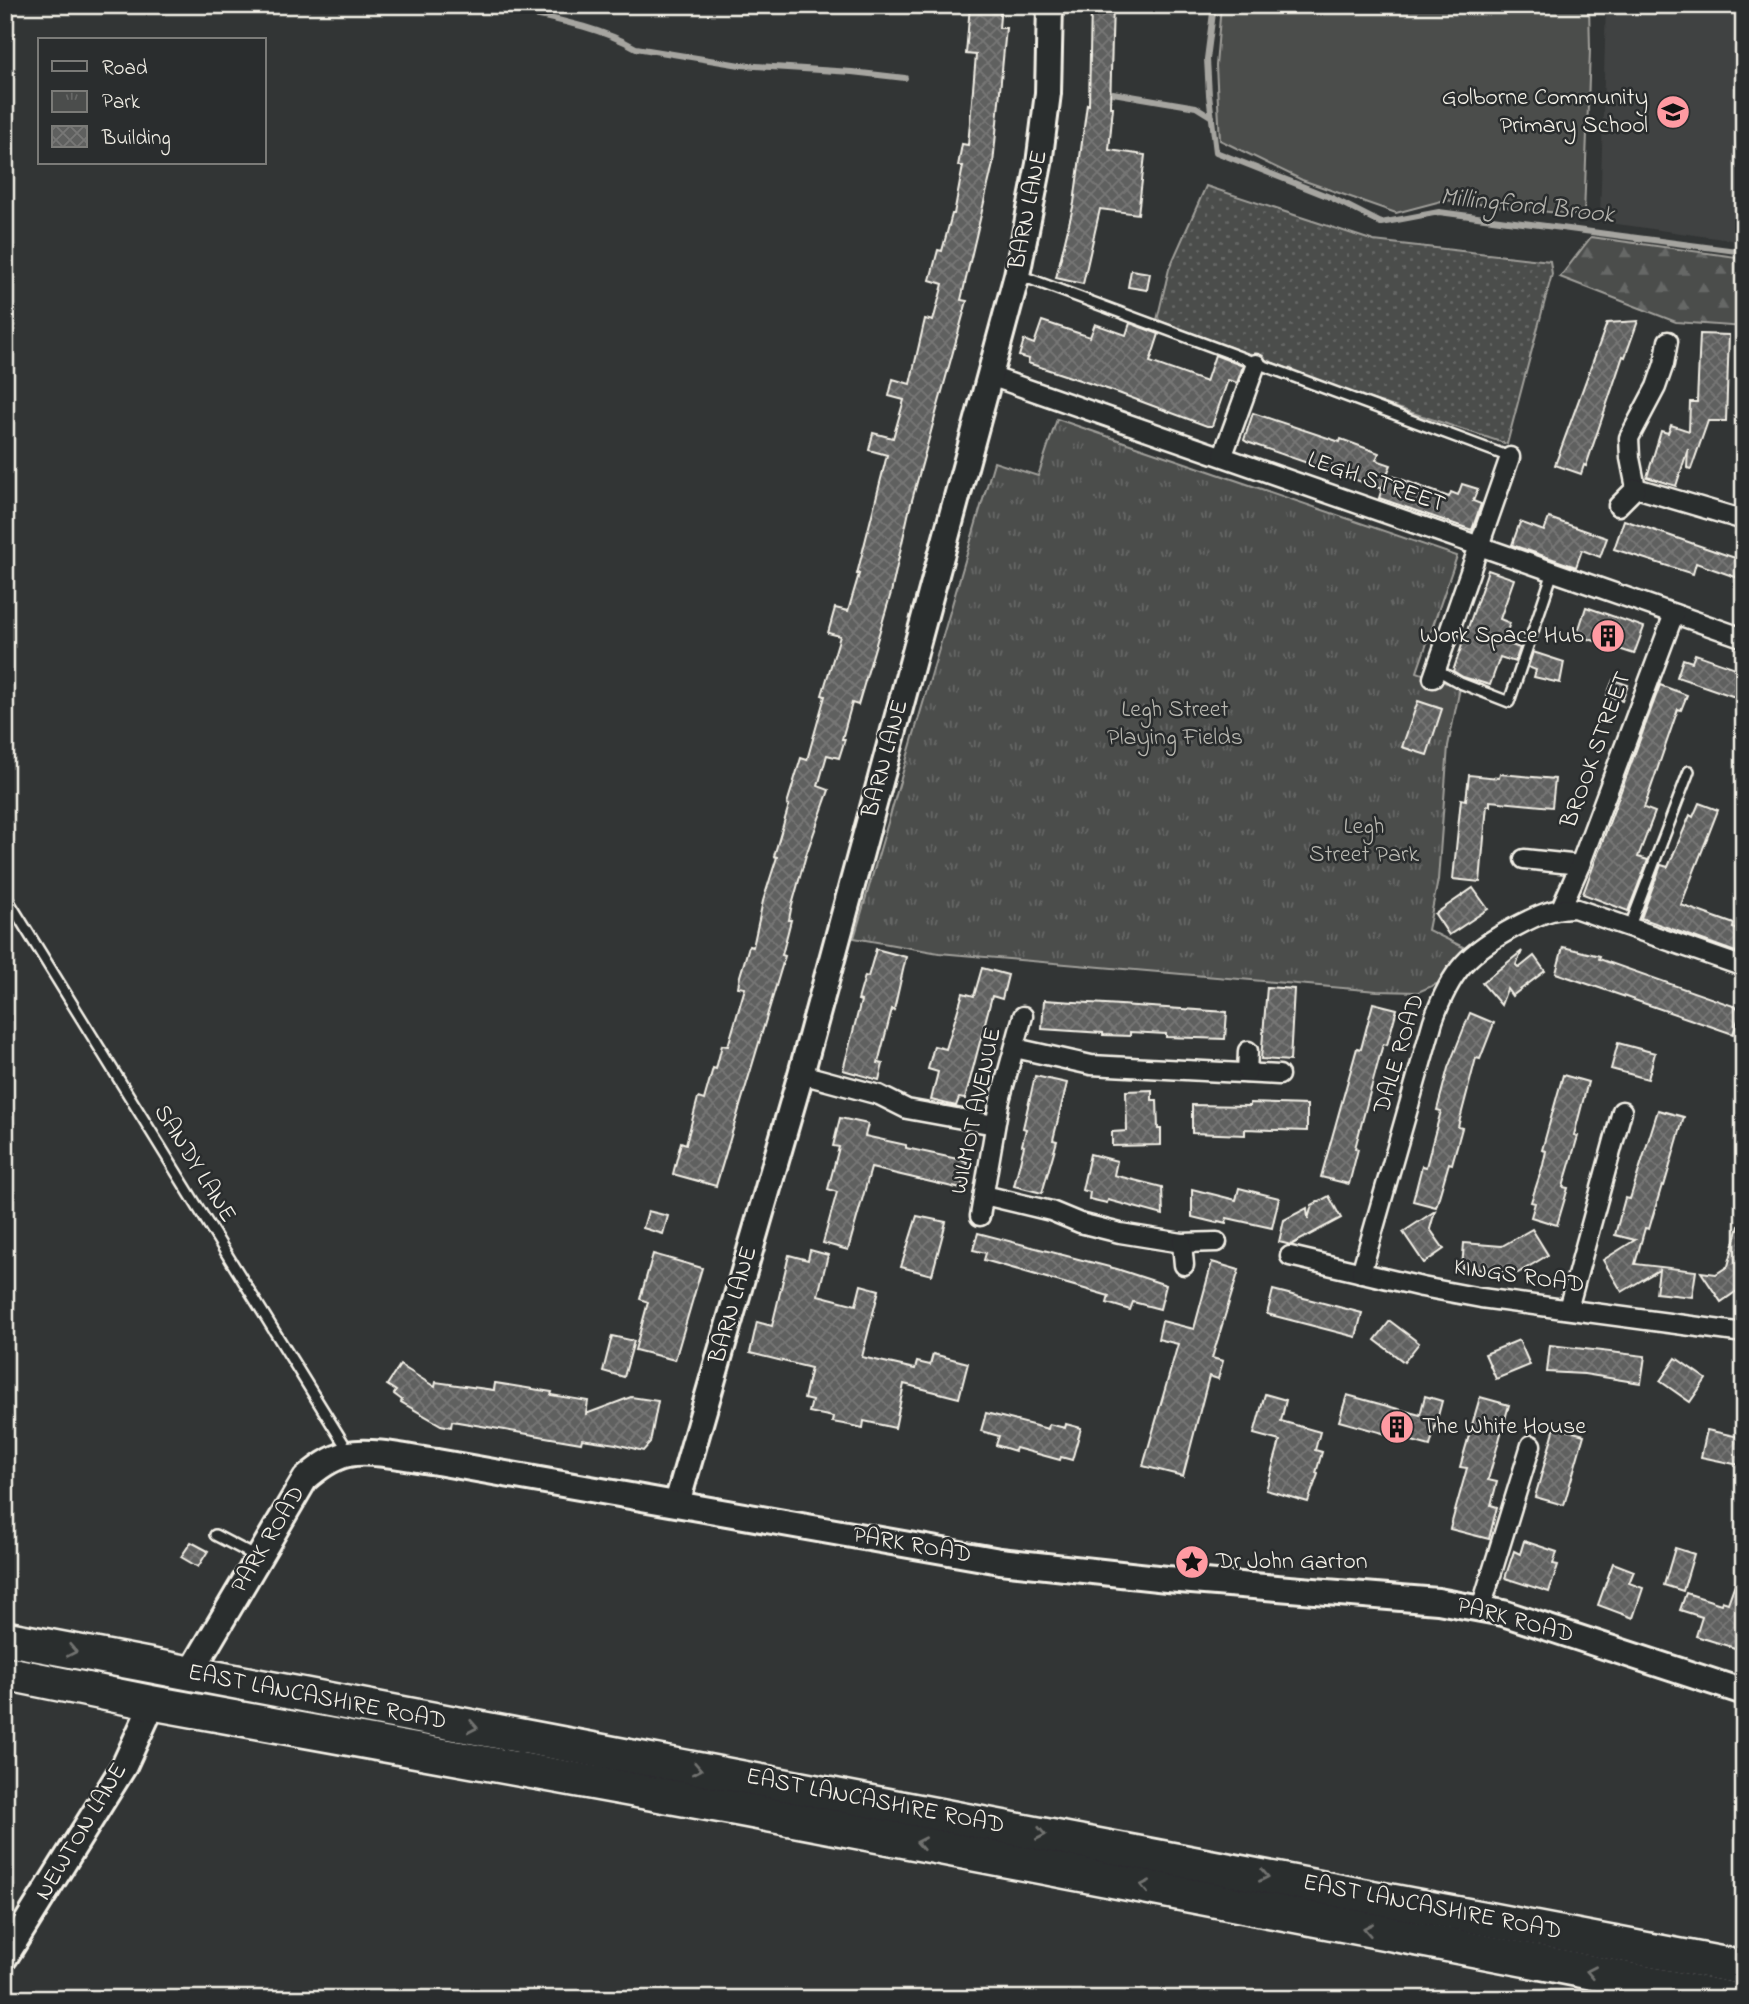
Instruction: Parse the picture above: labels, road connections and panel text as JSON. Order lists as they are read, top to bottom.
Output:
{
  "streets": {
    "highway": ["EAST LANCASHIRE ROAD"],
    "street": [
      "BARN LANE",
      "LEGH STREET",
      "BROOK STREET",
      "DALE ROAD",
      "WILMOT AVENUE",
      "KINGS ROAD",
      "PARK ROAD",
      "NEWTON LANE"
    ],
    "lane": ["SANDY LANE"]
  },
  "crossings": [
    ["BARN LANE", "LEGH STREET"],
    ["BARN LANE", "PARK ROAD"],
    ["LEGH STREET", "BROOK STREET"],
    ["BROOK STREET", "DALE ROAD"],
    ["DALE ROAD", "KINGS ROAD"],
    ["SANDY LANE", "PARK ROAD"],
    ["PARK ROAD", "EAST LANCASHIRE ROAD"],
    ["EAST LANCASHIRE ROAD", "NEWTON LANE"]
  ],
  "water": ["Millingford Brook"],
  "parks": ["Legh Street Playing Fields", "Legh Street Park"],
  "places": {
    "school or university": ["Golborne Community Primary School"],
    "building": ["Work Space Hub", "The White House"],
    "place": ["Dr John Garton"]
  },
  "legend": ["Road", "Park", "Building"]
}
